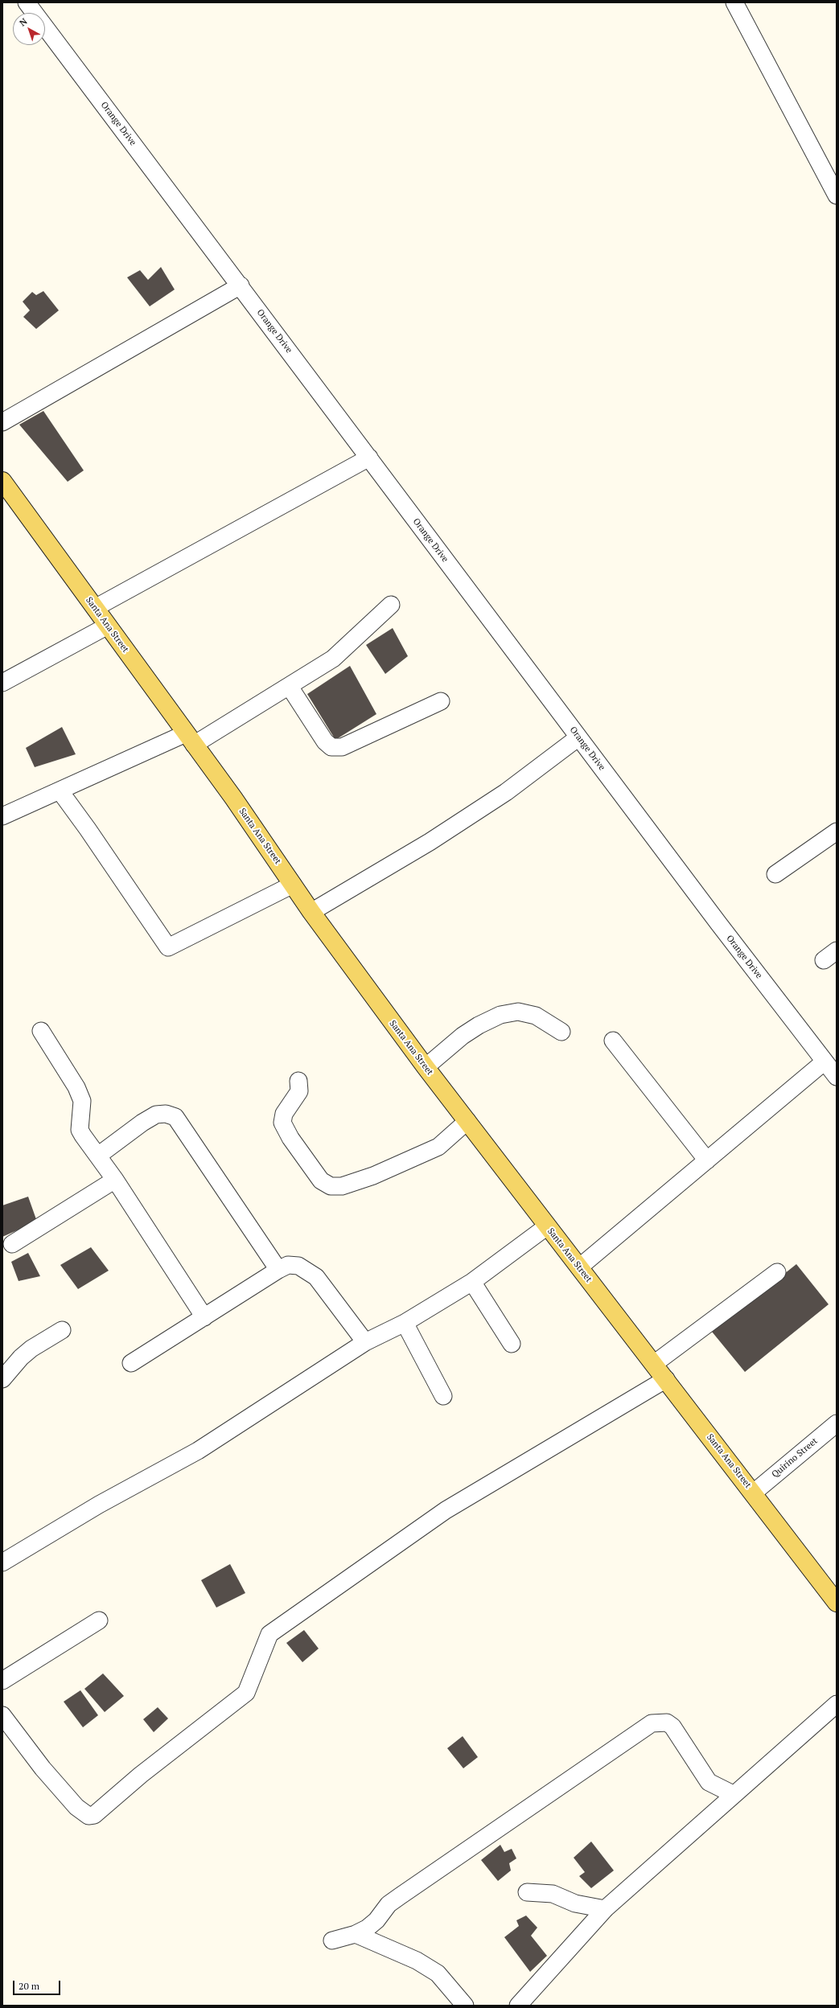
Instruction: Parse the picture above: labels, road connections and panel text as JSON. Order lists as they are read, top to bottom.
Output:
{
  "streets": {
    "main road": ["Santa Ana Street"],
    "street": ["Orange Drive", "Quirino Street"]
  },
  "crossings": [
    ["Santa Ana Street", "Quirino Street"]
  ],
  "scale_bar": "20 m",
  "north": "top left"
}
